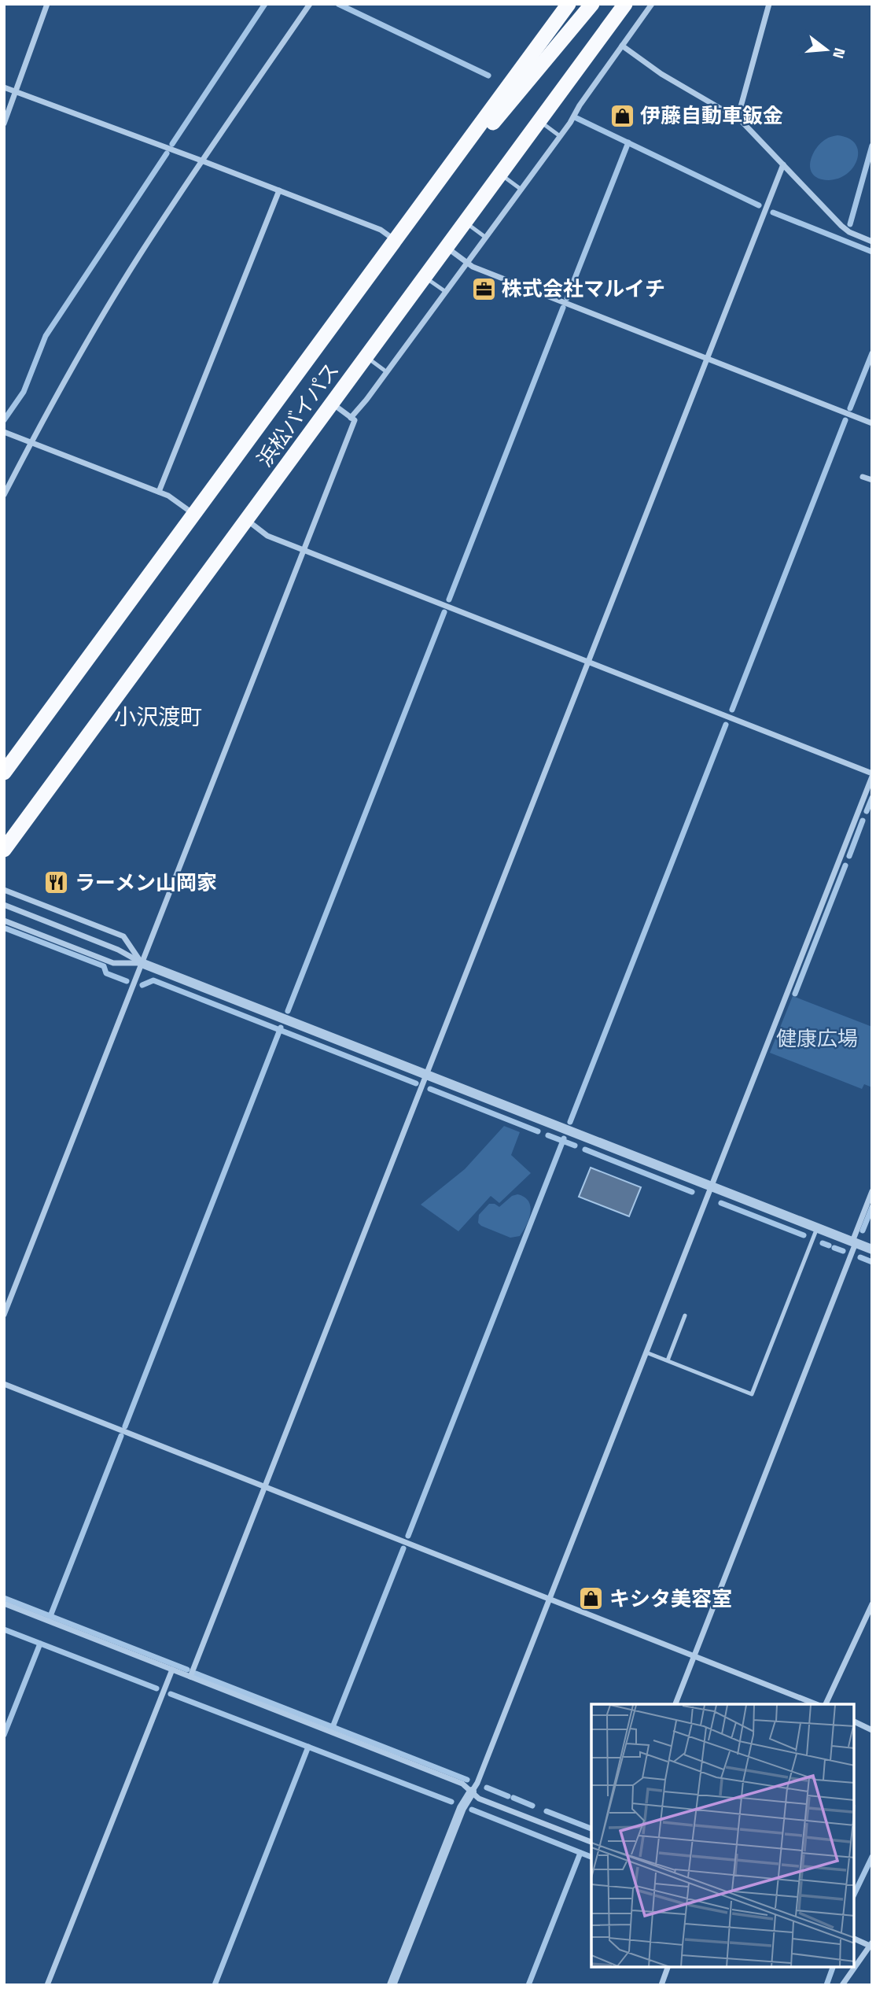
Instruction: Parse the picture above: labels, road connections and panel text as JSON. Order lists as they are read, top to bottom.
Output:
{
  "streets": {
    "highway": ["浜松バイパス"]
  },
  "districts": ["小沢渡町"],
  "parks": ["健康広場"],
  "places": {
    "shop": ["伊藤自動車鈑金", "キシタ美容室"],
    "office": ["株式会社マルイチ"],
    "restaurant": ["ラーメン山岡家"]
  },
  "north": "right"
}
